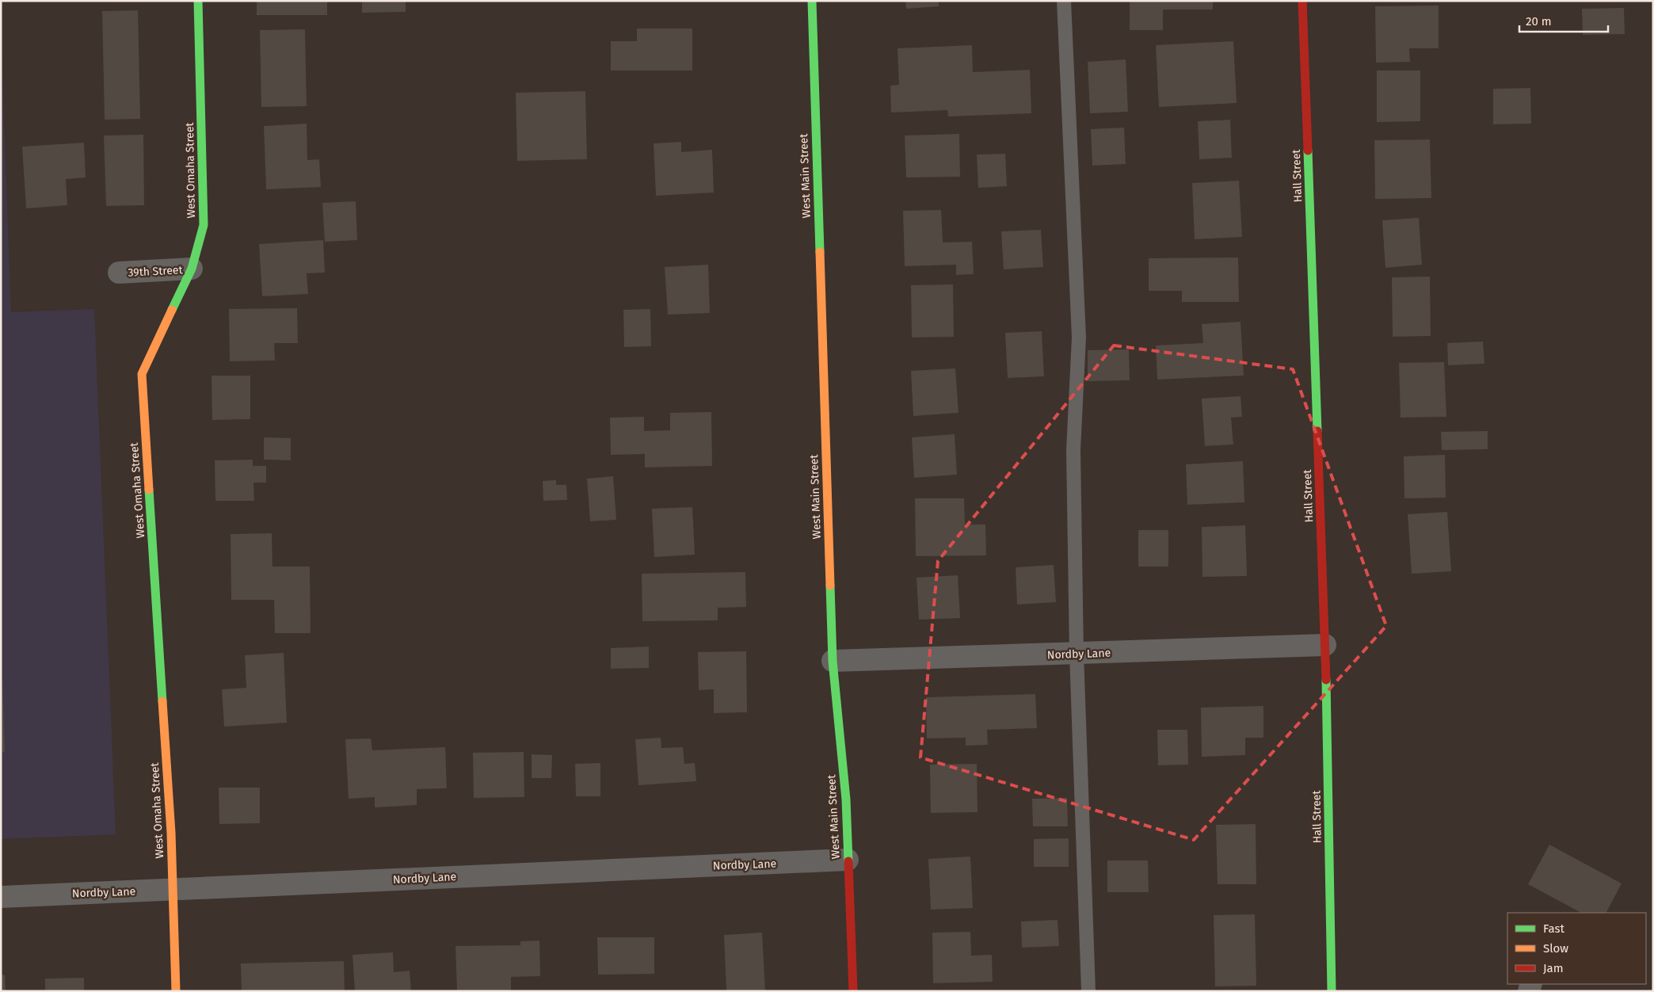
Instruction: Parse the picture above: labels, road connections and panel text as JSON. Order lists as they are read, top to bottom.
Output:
{
  "streets": {
    "street": [
      "West Omaha Street",
      "West Main Street",
      "Hall Street",
      "39th Street",
      "Nordby Lane"
    ]
  },
  "crossings": [
    ["West Omaha Street", "39th Street"],
    ["West Omaha Street", "Nordby Lane"],
    ["West Main Street", "Nordby Lane"],
    ["Hall Street", "Nordby Lane"]
  ],
  "legend": ["Fast", "Slow", "Jam"],
  "scale_bar": "20 m"
}
